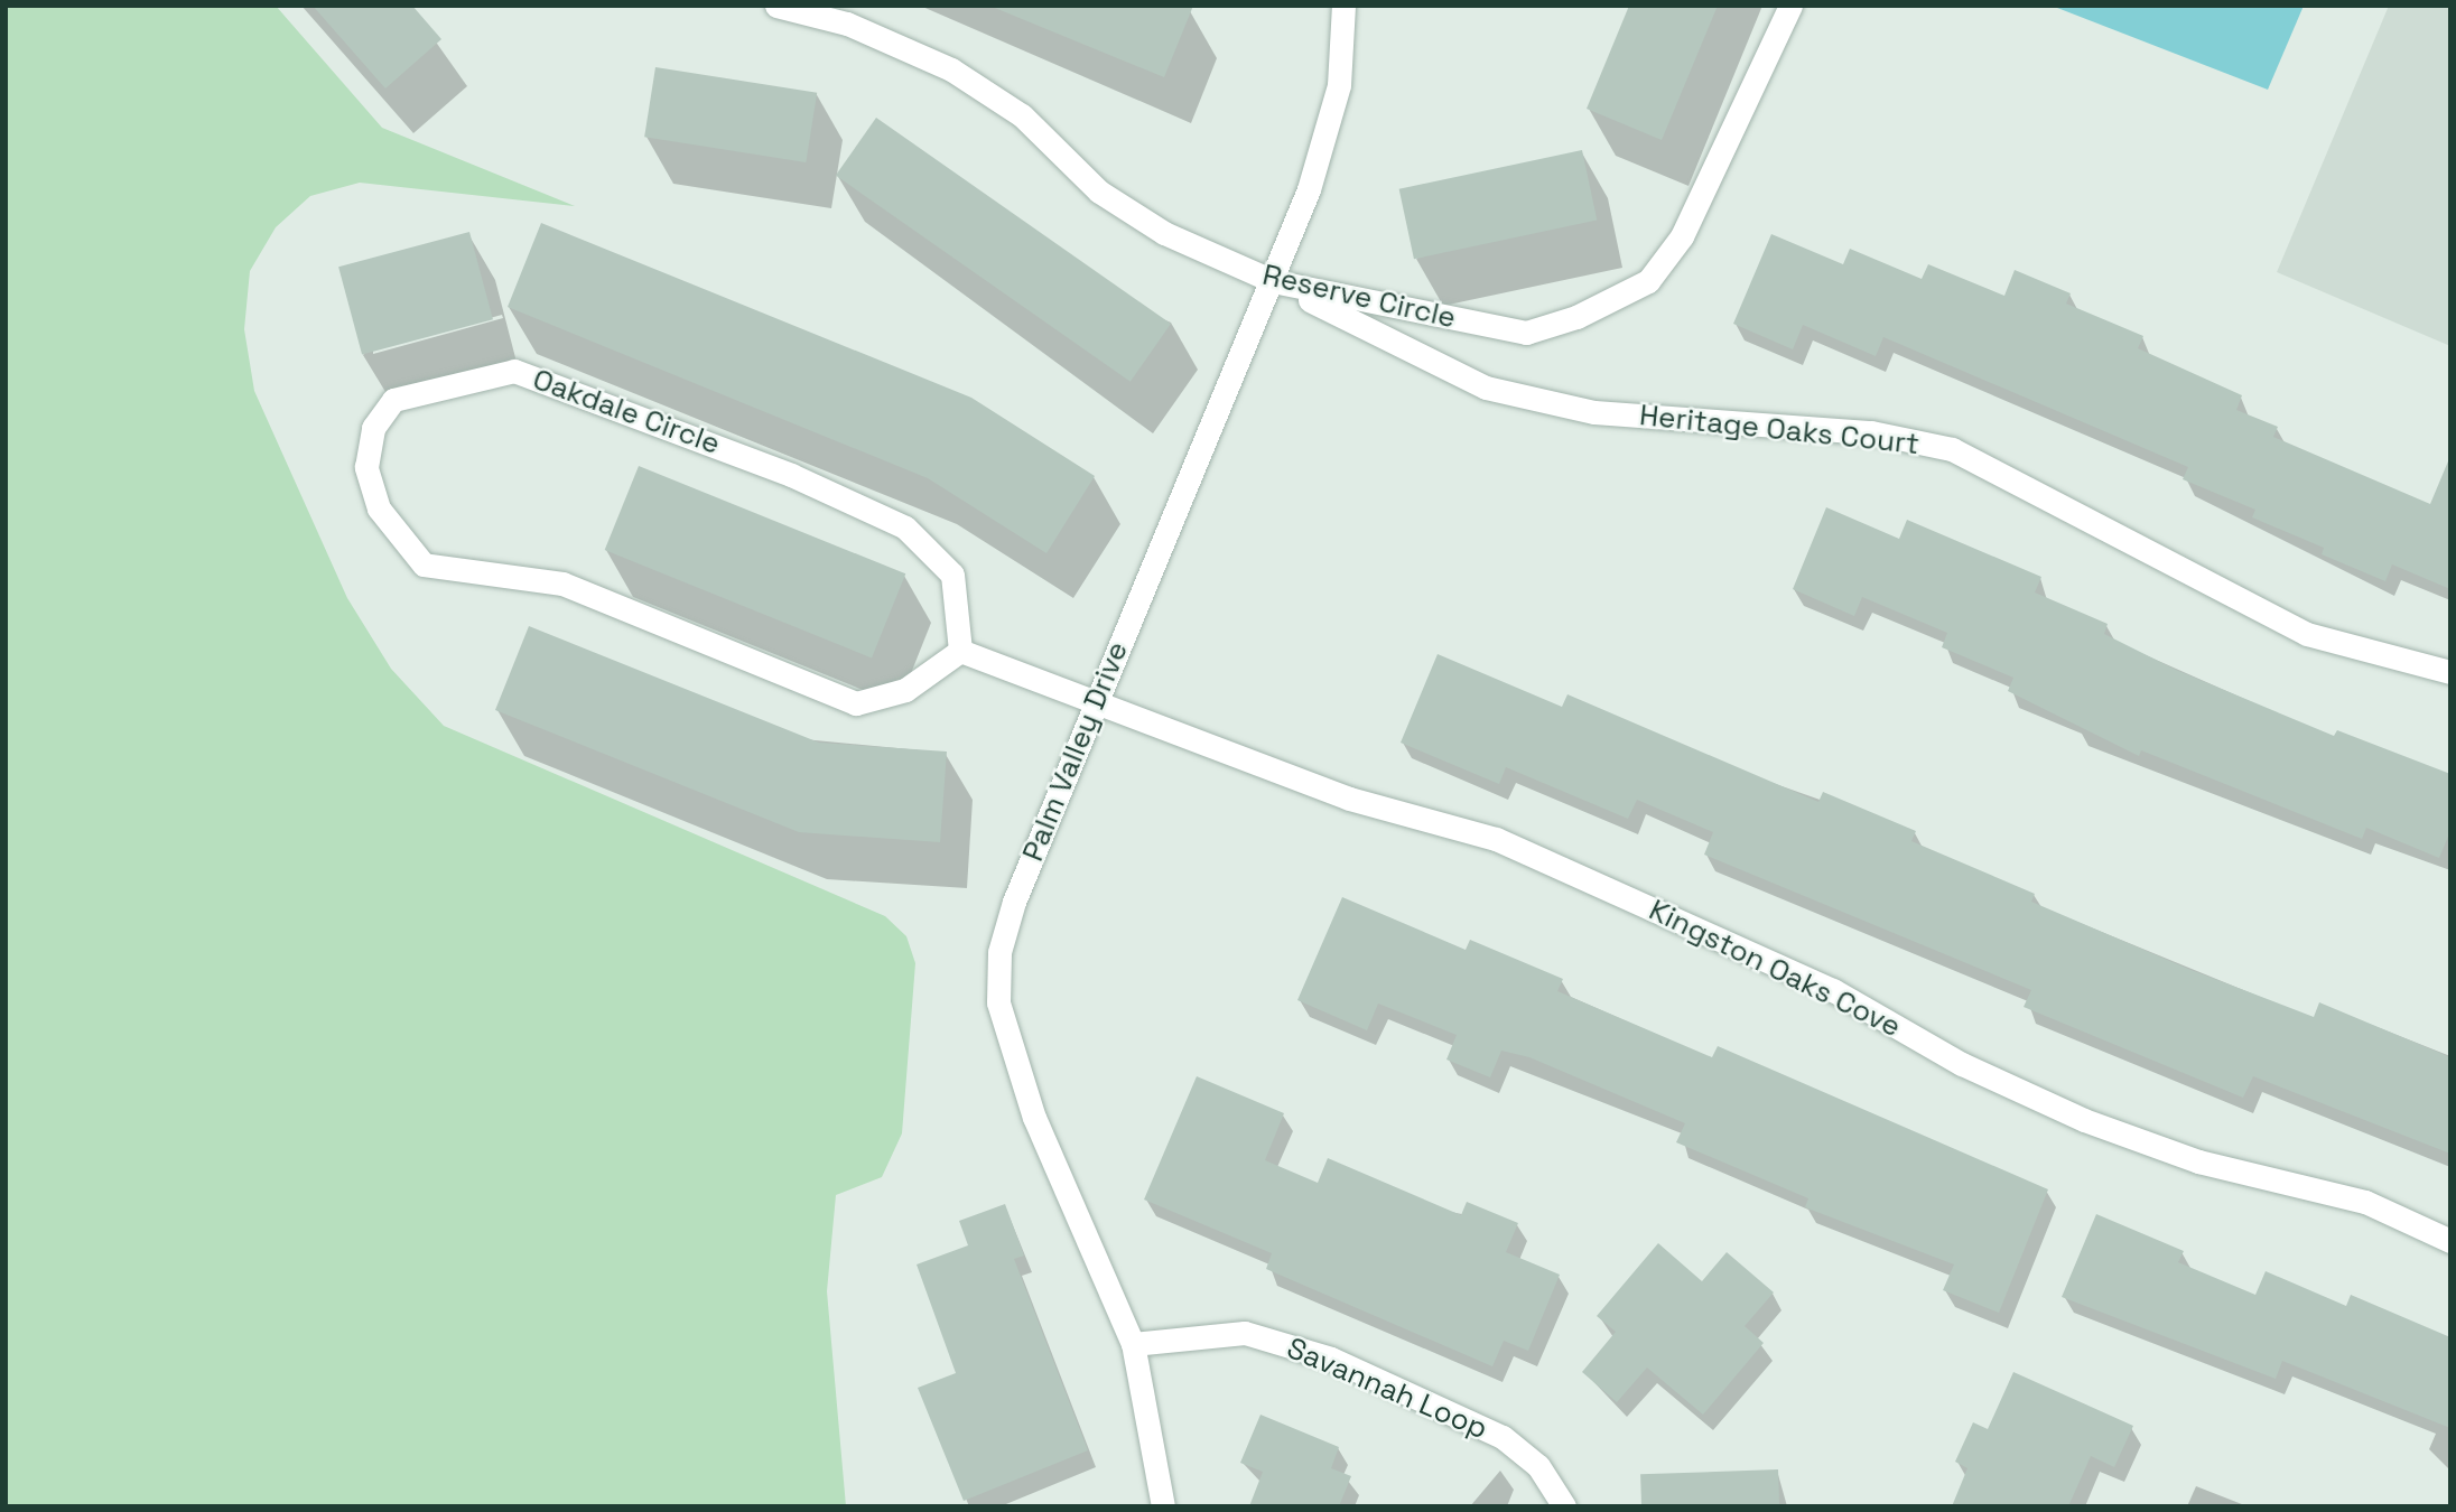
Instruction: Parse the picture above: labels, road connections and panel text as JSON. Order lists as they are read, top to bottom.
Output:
{
  "streets": {
    "street": [
      "Reserve Circle",
      "Oakdale Circle",
      "Heritage Oaks Court",
      "Palm Valley Drive",
      "Kingston Oaks Cove",
      "Savannah Loop"
    ]
  },
  "crossings": [
    ["Reserve Circle", "Heritage Oaks Court"],
    ["Reserve Circle", "Palm Valley Drive"],
    ["Heritage Oaks Court", "Palm Valley Drive"],
    ["Palm Valley Drive", "Kingston Oaks Cove"],
    ["Palm Valley Drive", "Savannah Loop"]
  ]
}
